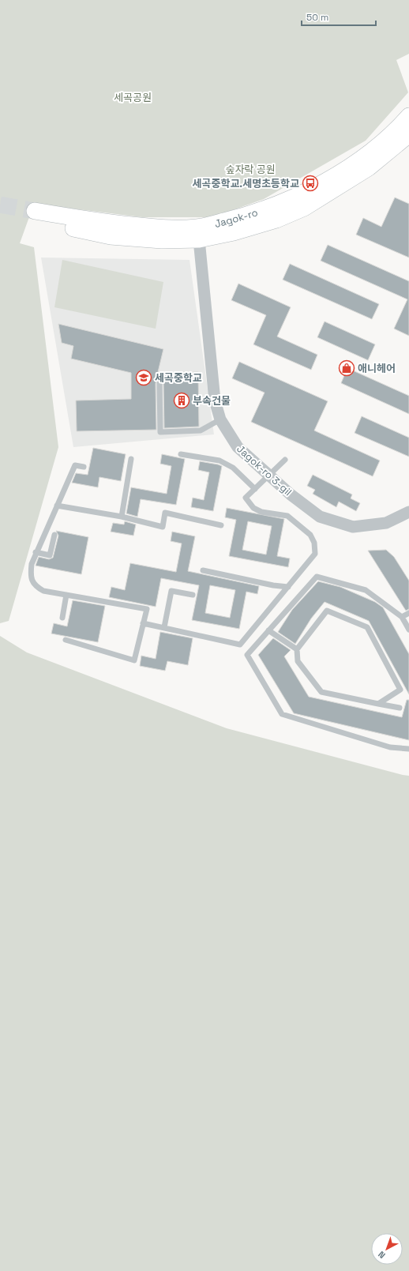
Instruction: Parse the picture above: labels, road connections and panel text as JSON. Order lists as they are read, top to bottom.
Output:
{
  "streets": {
    "main road": ["Jagok-ro"],
    "street": ["Jagok-ro 3-gil"]
  },
  "crossings": [
    ["Jagok-ro", "Jagok-ro 3-gil"]
  ],
  "parks": ["세곡공원", "숲자락 공원"],
  "places": {
    "bus stop": ["세곡중학교.세명초등학교"],
    "shop": ["애니헤어"],
    "school or university": ["세곡중학교"],
    "building": ["부속건물"]
  },
  "scale_bar": "50 m",
  "north": "bottom left"
}
